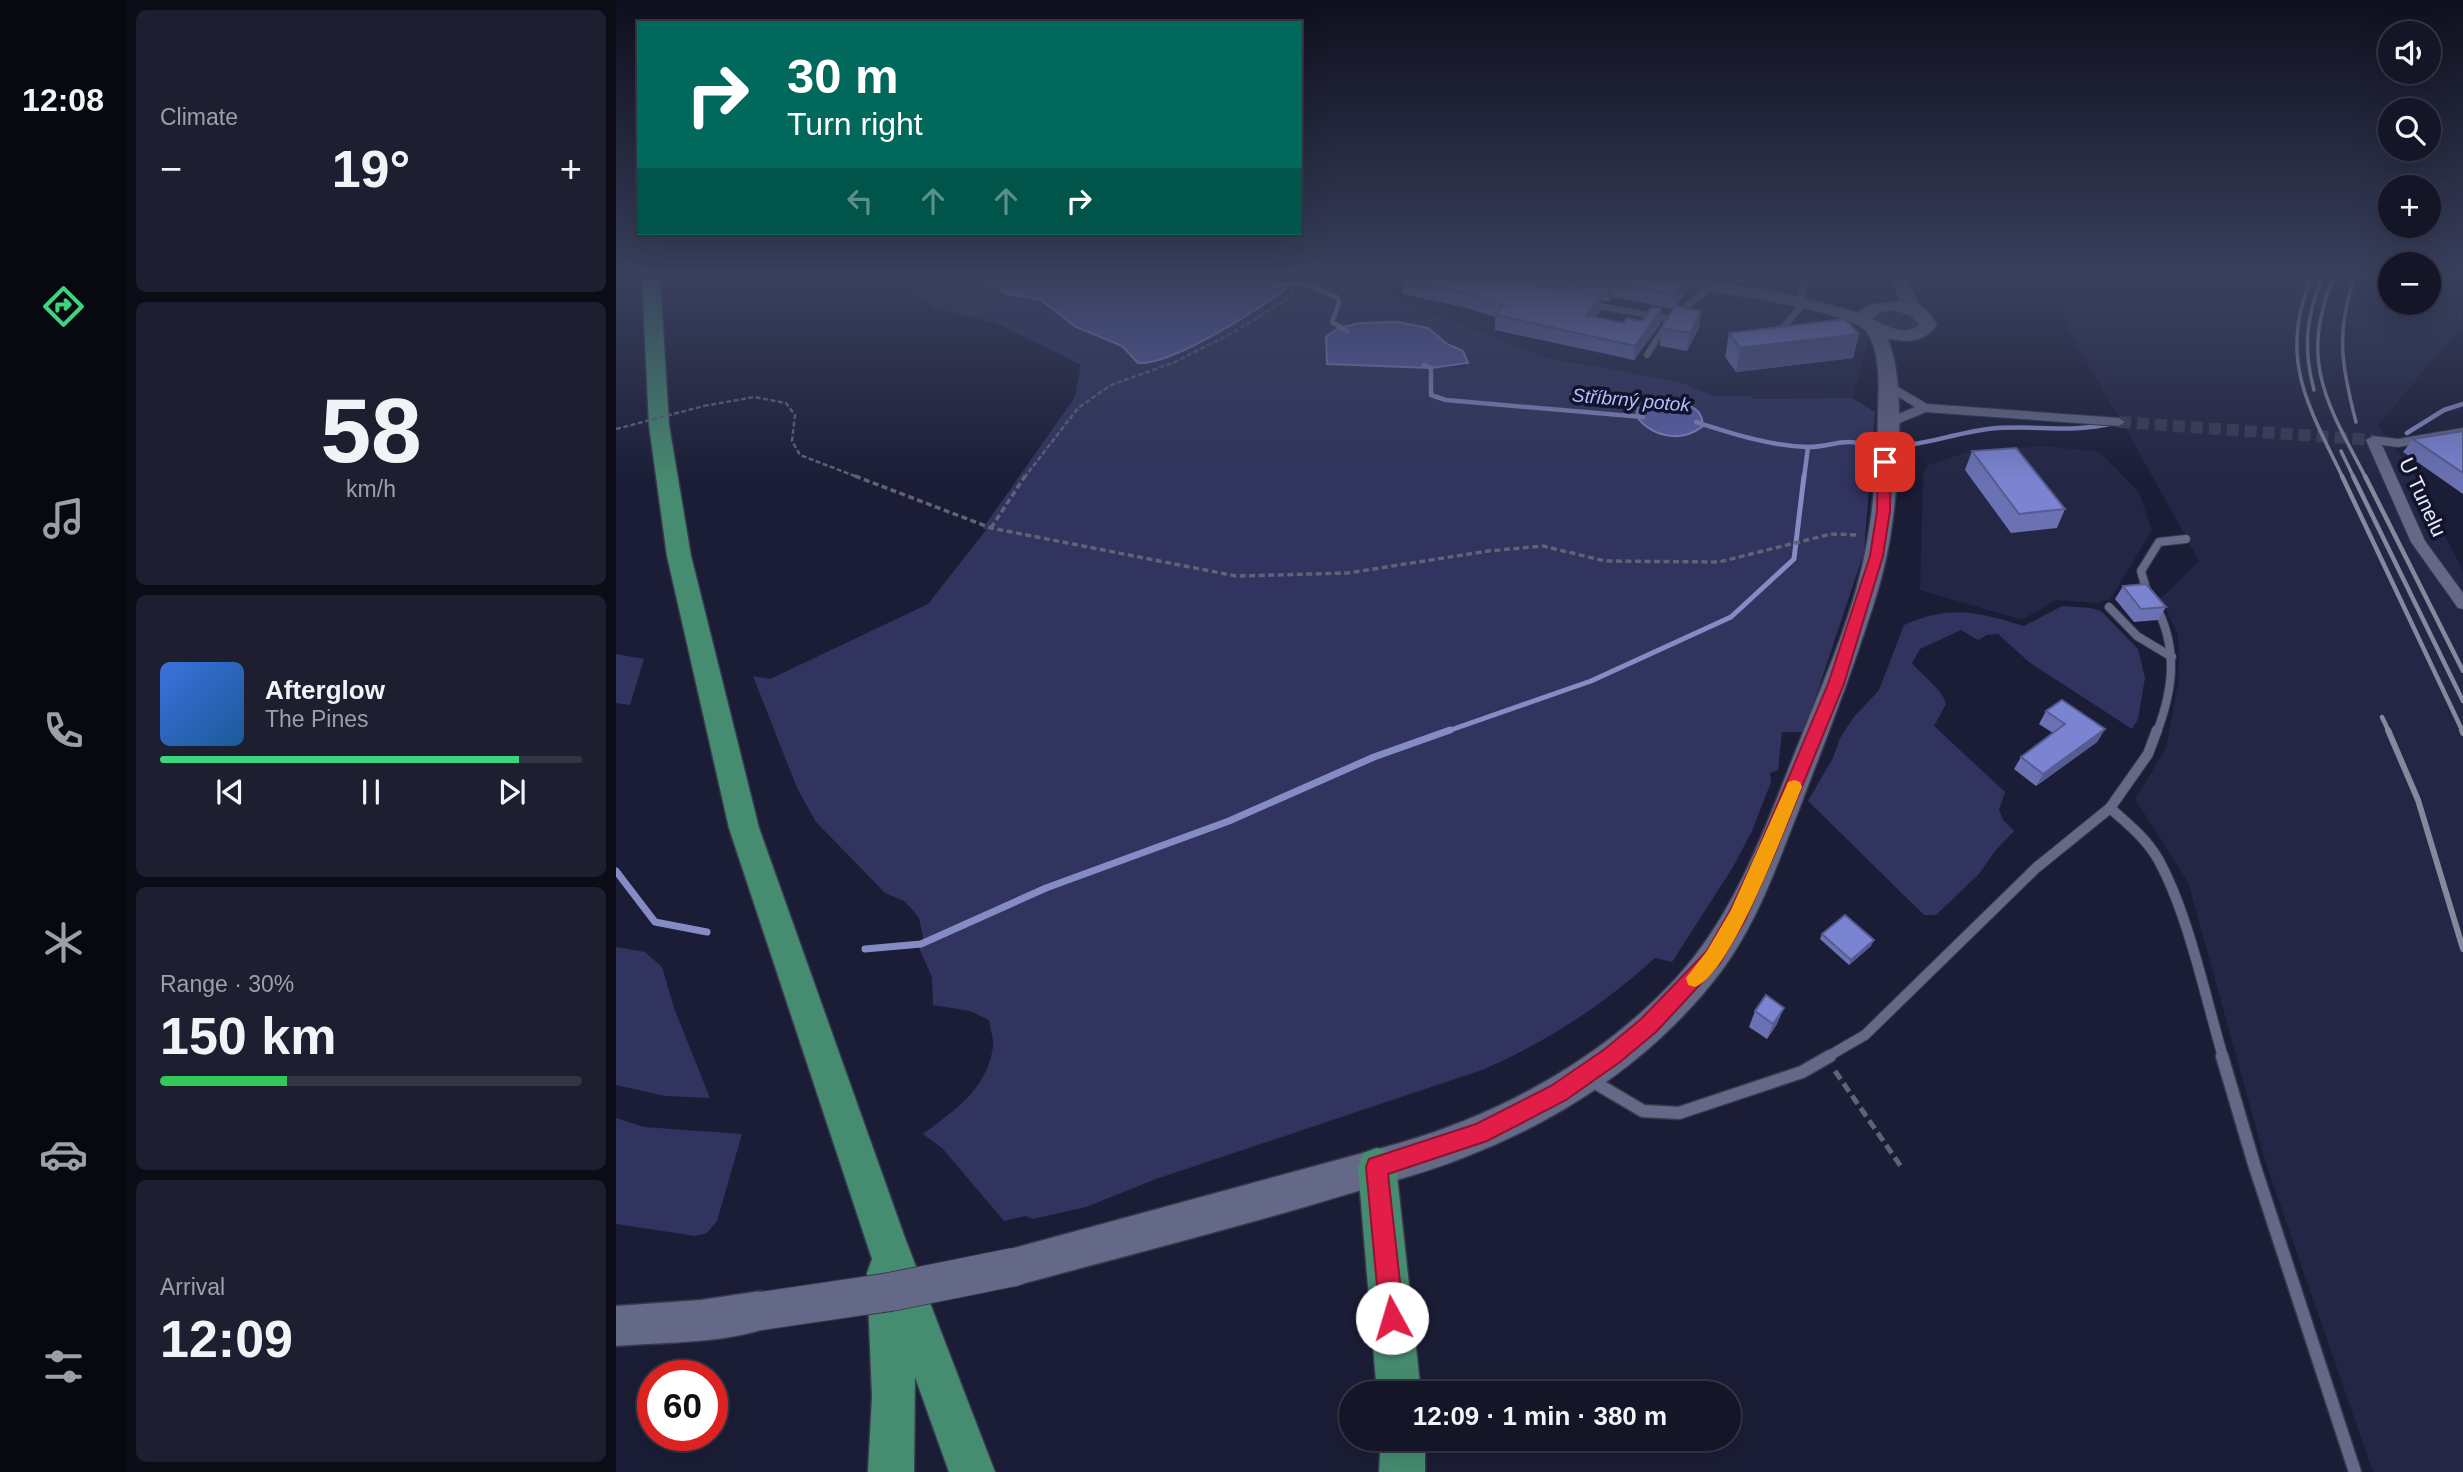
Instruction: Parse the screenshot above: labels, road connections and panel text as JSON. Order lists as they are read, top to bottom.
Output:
{
  "streets": {
    "street": ["U Tunelu"]
  },
  "water": ["Stříbrný potok"],
  "page": {
    "tabs": "12:08",
    "tile": [
      "Climate",
      ["58", "km/h"],
      ["Range · 30%", "150 km"],
      ["Arrival", "12:09"]
    ],
    "map_buttons": ["+", "−"],
    "turn": ["30 m", "Turn right"],
    "heat": ["−", "19°", "+"],
    "song": ["Afterglow", "The Pines"],
    "limit": "60",
    "trip": "12:09 · 1 min · 380 m"
  }
}
